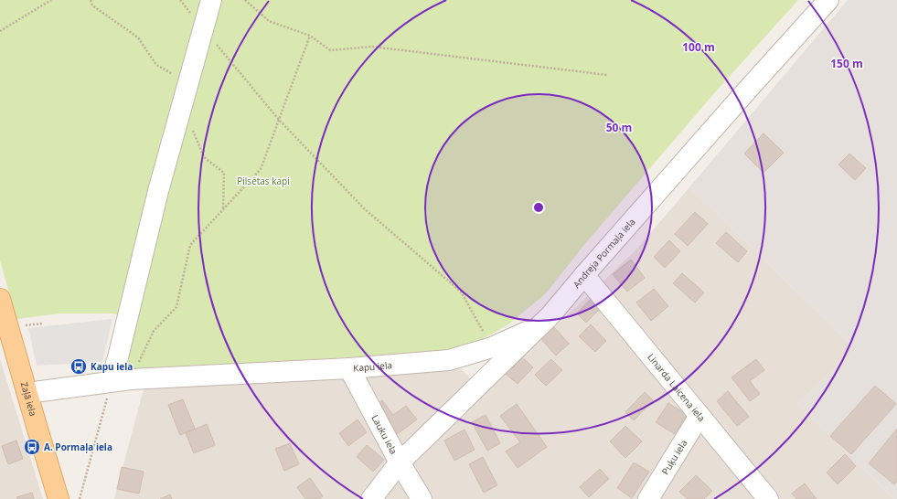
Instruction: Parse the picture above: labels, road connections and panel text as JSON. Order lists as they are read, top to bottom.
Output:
{
  "streets": {
    "main road": ["Zaļā iela"],
    "street": [
      "Andreja Pormaļa iela",
      "Kapu iela",
      "Linarda Laicena iela",
      "Lauku iela",
      "Puķu iela"
    ]
  },
  "crossings": [
    ["Andreja Pormaļa iela", "Kapu iela"],
    ["Andreja Pormaļa iela", "Linarda Laicena iela"],
    ["Andreja Pormaļa iela", "Lauku iela"],
    ["Kapu iela", "Zaļā iela"],
    ["Kapu iela", "Lauku iela"],
    ["Linarda Laicena iela", "Puķu iela"]
  ],
  "parks": ["Pilsētas kapi"],
  "places": {
    "bus stop": ["Kapu iela", "A. Pormaļa iela"]
  },
  "rings": ["100 m", "150 m", "50 m"]
}
